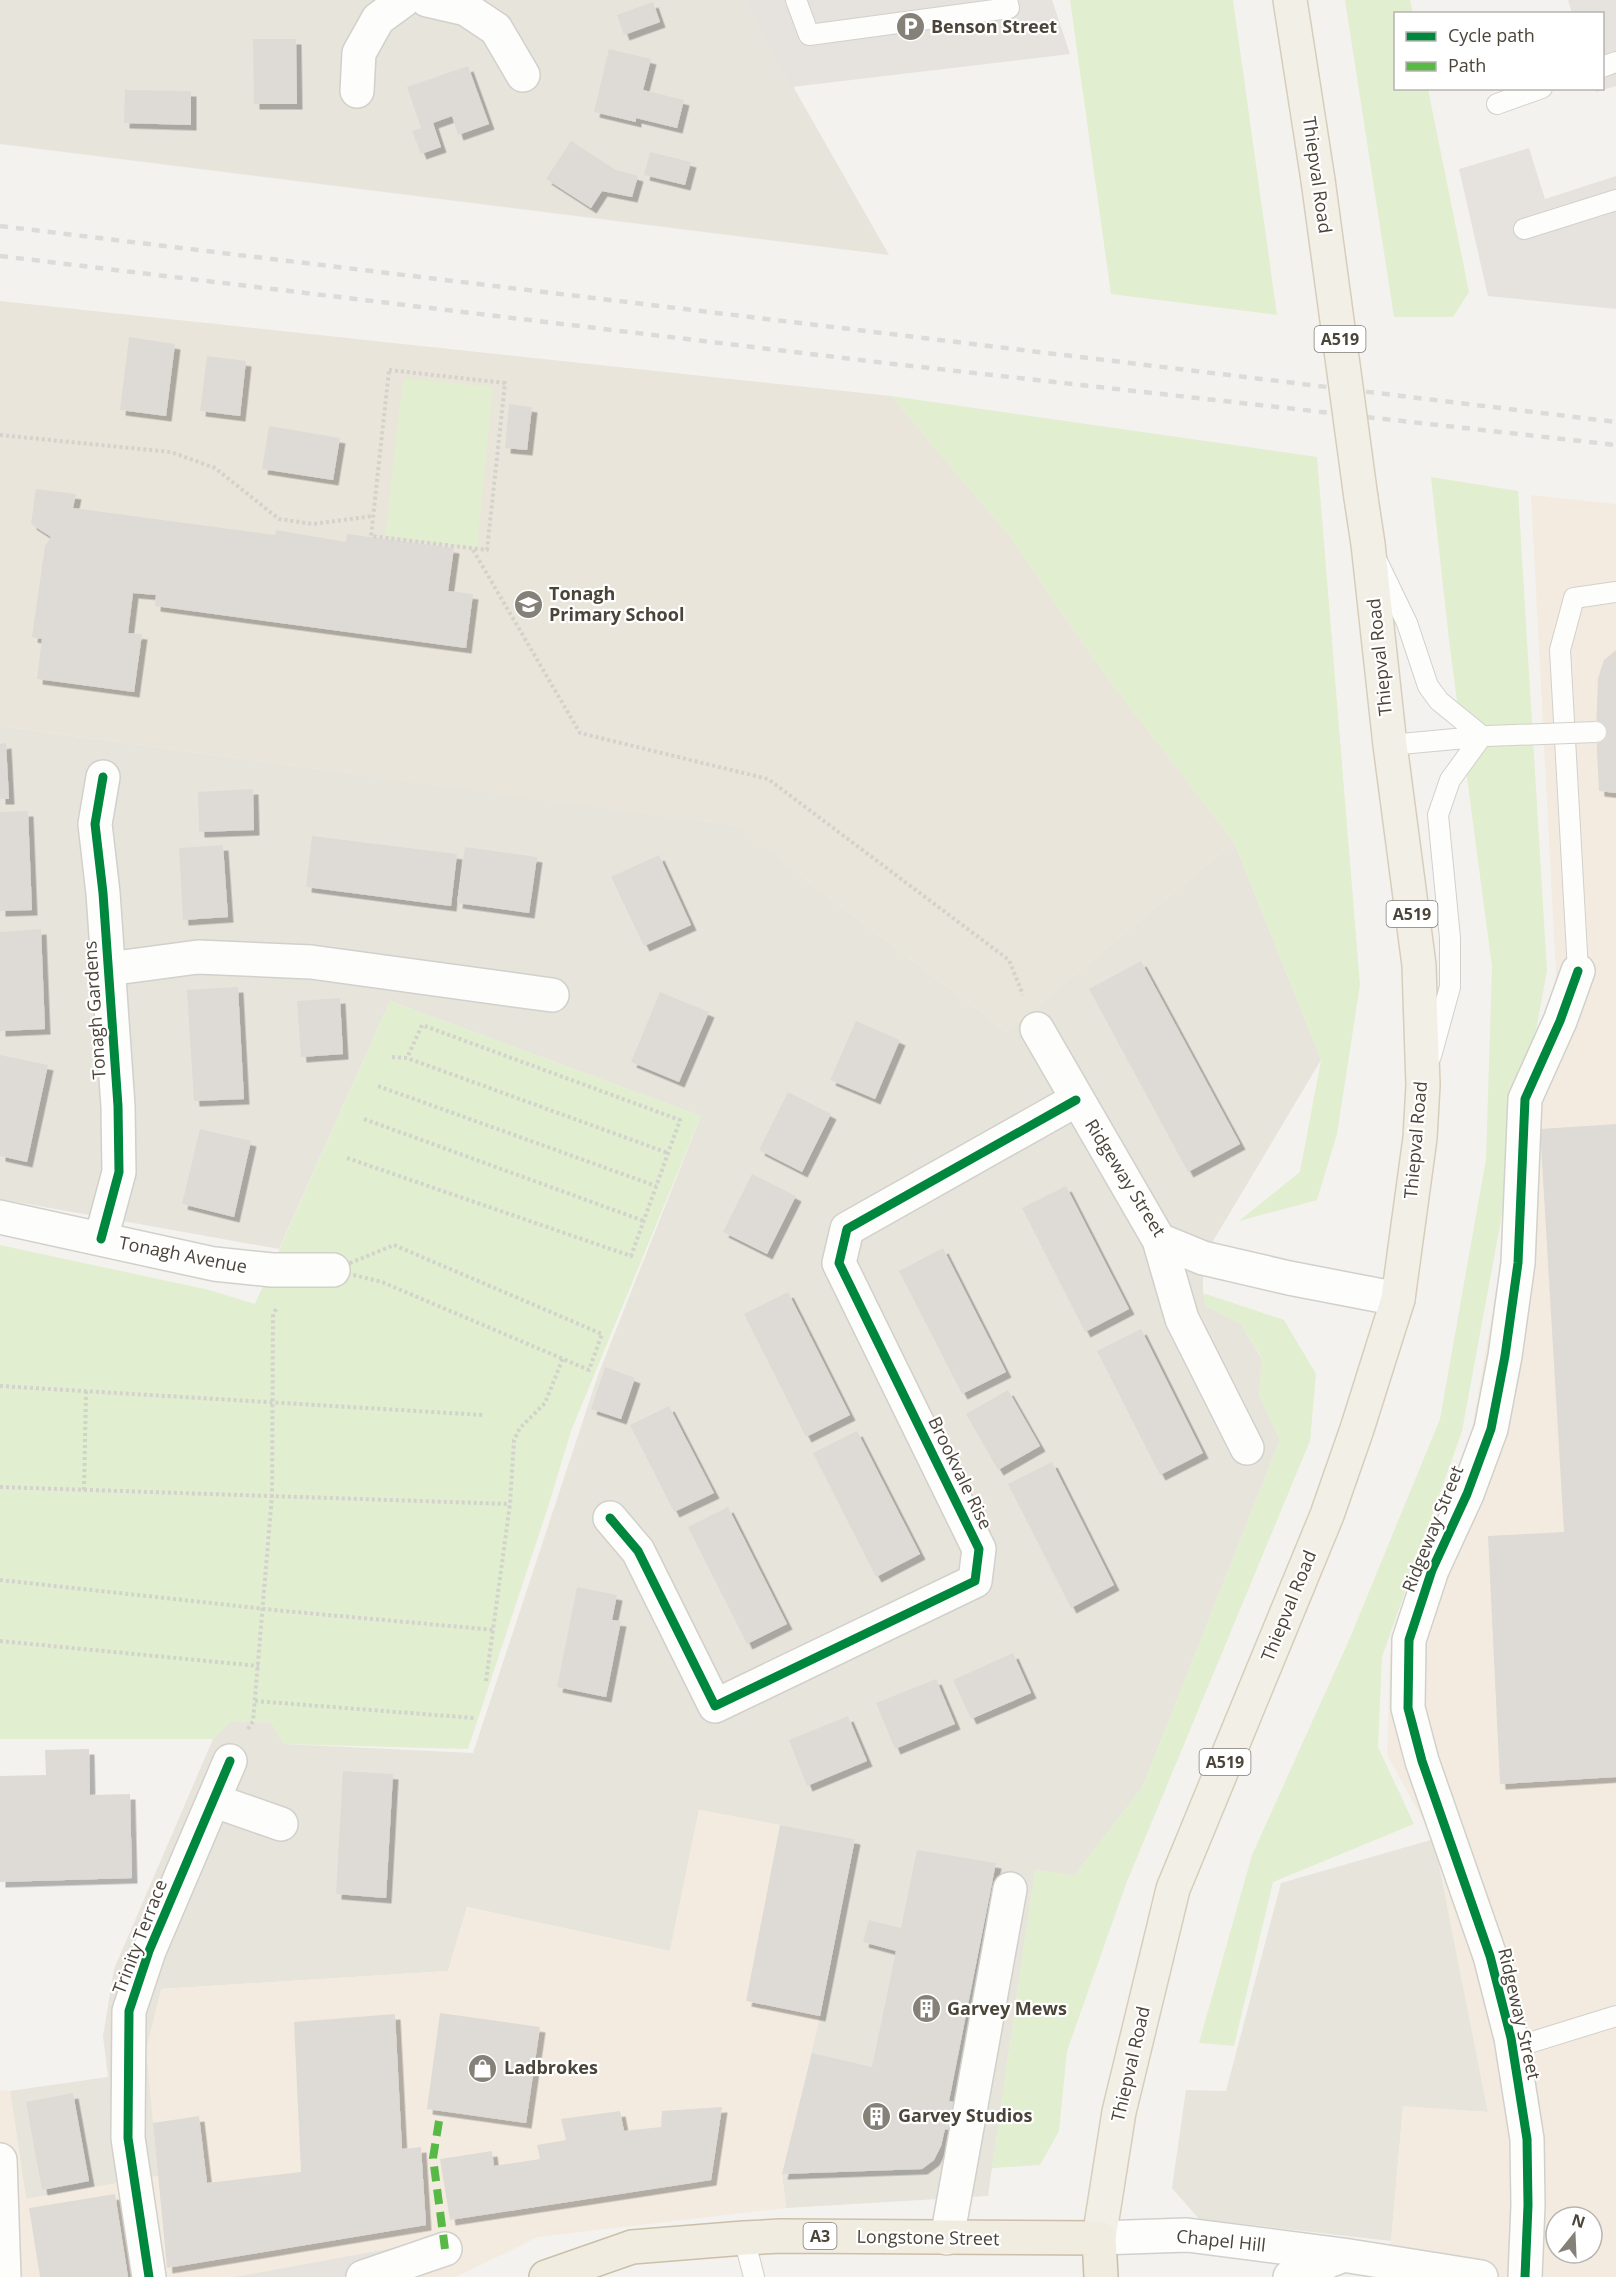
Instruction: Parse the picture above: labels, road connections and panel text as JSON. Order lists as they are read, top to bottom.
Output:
{
  "streets": {
    "highway": ["A3", "Longstone Street"],
    "main road": ["Thiepval Road", "A519"],
    "street": [
      "Tonagh Gardens",
      "Ridgeway Street",
      "Tonagh Avenue",
      "Brookvale Rise",
      "Trinity Terrace",
      "Chapel Hill"
    ]
  },
  "crossings": [
    ["Thiepval Road", "Ridgeway Street"],
    ["Thiepval Road", "Longstone Street"],
    ["Thiepval Road", "Chapel Hill"],
    ["Tonagh Gardens", "Tonagh Avenue"],
    ["Ridgeway Street", "Brookvale Rise"],
    ["Longstone Street", "Chapel Hill"]
  ],
  "places": {
    "parking": ["Benson Street"],
    "school or university": ["Tonagh Primary School"],
    "building": ["Garvey Mews", "Garvey Studios"],
    "shop": ["Ladbrokes"]
  },
  "legend": ["Cycle path", "Path"],
  "north": "top"
}
